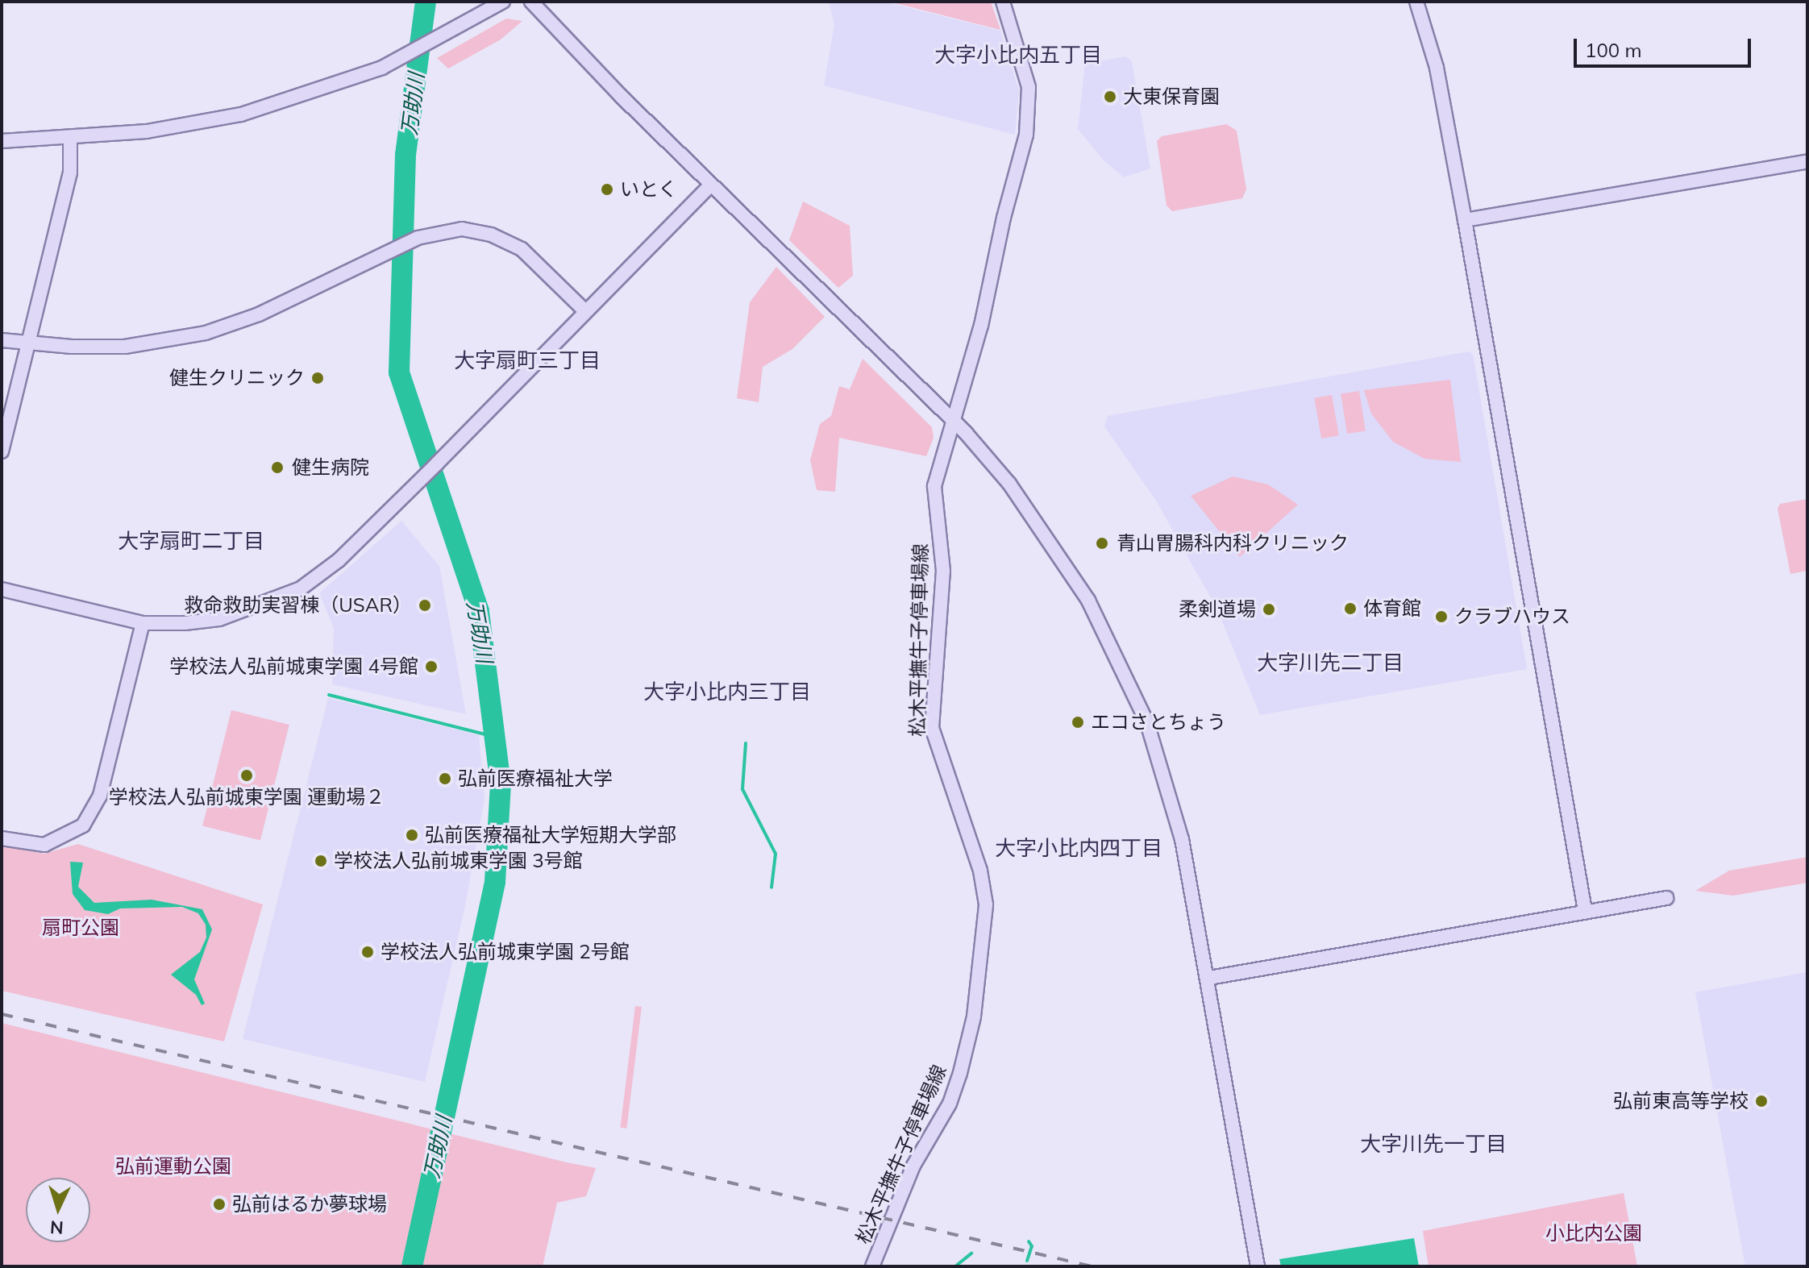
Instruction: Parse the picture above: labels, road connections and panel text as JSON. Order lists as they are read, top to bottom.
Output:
{
  "streets": {
    "street": ["松木平撫牛子停車場線"]
  },
  "districts": [
    "大字小比内五丁目",
    "大字扇町三丁目",
    "大字扇町二丁目",
    "大字川先二丁目",
    "大字小比内三丁目",
    "大字小比内四丁目",
    "大字川先一丁目"
  ],
  "water": ["万助川"],
  "parks": ["扇町公園", "弘前運動公園", "小比内公園"],
  "places": [
    "大東保育園",
    "いとく",
    "健生クリニック",
    "健生病院",
    "青山胃腸科内科クリニック",
    "救命救助実習棟（USAR）",
    "体育館",
    "柔剣道場",
    "クラブハウス",
    "学校法人弘前城東学園 4号館",
    "エコさとちょう",
    "学校法人弘前城東学園 運動場２",
    "弘前医療福祉大学",
    "弘前医療福祉大学短期大学部",
    "学校法人弘前城東学園 3号館",
    "学校法人弘前城東学園 2号館",
    "弘前東高等学校",
    "弘前はるか夢球場"
  ],
  "scale_bar": "100 m",
  "north": "bottom"
}
